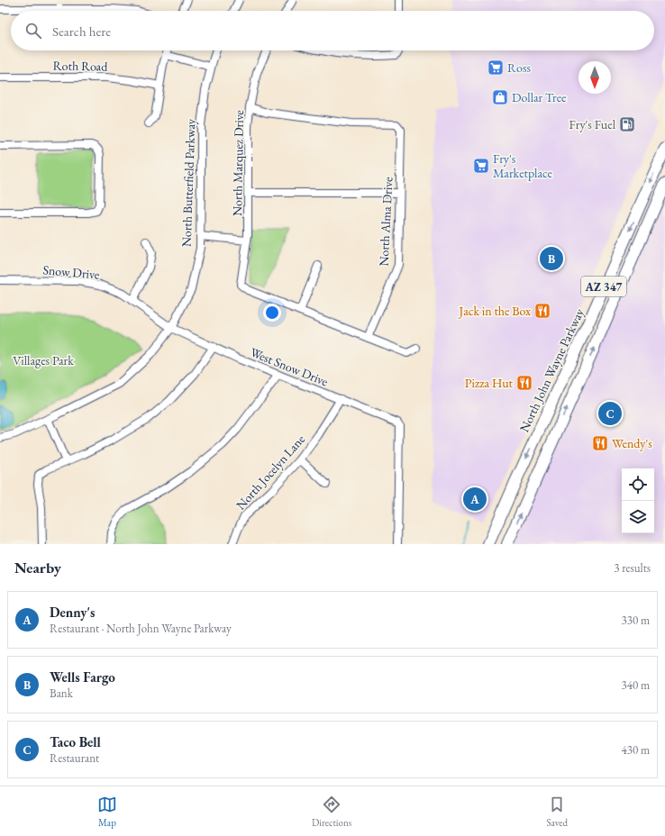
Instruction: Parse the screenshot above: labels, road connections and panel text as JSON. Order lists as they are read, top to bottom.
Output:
{
  "streets": {
    "highway": ["AZ 347", "North John Wayne Parkway"],
    "street": [
      "Roth Road",
      "North Marquez Drive",
      "North Butterfield Parkway",
      "North Alma Drive",
      "Snow Drive",
      "West Snow Drive",
      "North Jocelyn Lane"
    ]
  },
  "crossings": [
    ["North Marquez Drive", "North Alma Drive"],
    ["North Butterfield Parkway", "Snow Drive"],
    ["North Butterfield Parkway", "West Snow Drive"],
    ["Snow Drive", "West Snow Drive"],
    ["West Snow Drive", "North Jocelyn Lane"]
  ],
  "parks": ["Villages Park"],
  "places": {
    "supermarket": ["Ross", "Fry's Marketplace"],
    "shop": ["Dollar Tree"],
    "fuel station": ["Fry's Fuel"],
    "restaurant": ["Jack in the Box", "Pizza Hut", "Wendy's"]
  },
  "north": "bottom",
  "page": {
    "search": "Search here",
    "pins": ["B", "C", "A"],
    "heading": ["Nearby", "3 results"],
    "list": [
      {
        "mark": "A",
        "name": "Denny's",
        "note": "Restaurant · North John Wayne Parkway",
        "value": "330 m"
      },
      {
        "mark": "B",
        "name": "Wells Fargo",
        "note": "Bank",
        "value": "340 m"
      },
      {
        "mark": "C",
        "name": "Taco Bell",
        "note": "Restaurant",
        "value": "430 m"
      }
    ],
    "nav": ["Map", "Directions", "Saved"]
  }
}
